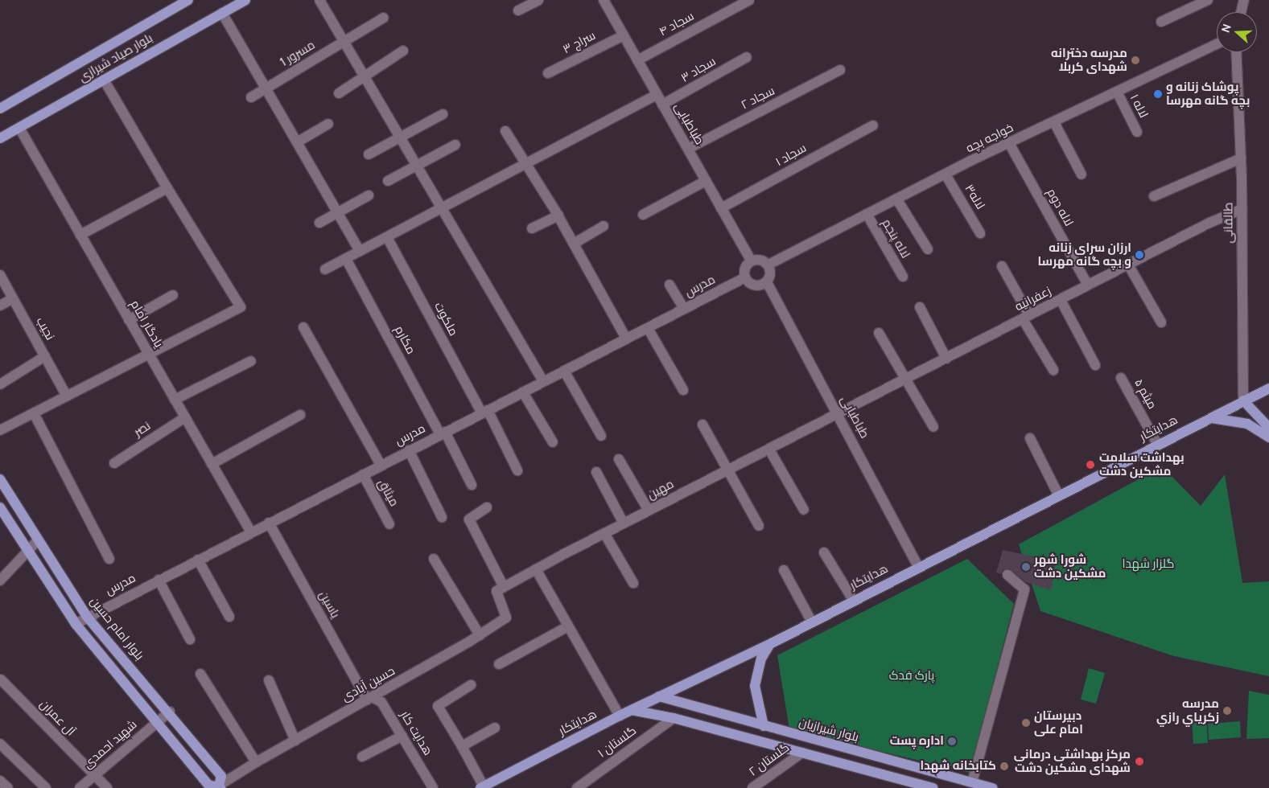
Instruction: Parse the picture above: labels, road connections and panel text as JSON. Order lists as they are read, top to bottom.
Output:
{
  "streets": {
    "main road": [
      "بلوار صیاد شیرازی",
      "هدایتکار",
      "بلوار امام حسین",
      "بلوار شیرازیان"
    ],
    "street": [
      "سجاد ۴",
      "سراج ۳",
      "مسرور 1",
      "سجاد ۳",
      "سجاد ۲",
      "لاله ۱",
      "طباطبایی",
      "خواجه بچه",
      "سجاد ۱",
      "لاله۳",
      "لاله دوم",
      "طالقانی",
      "لاله پنجم",
      "مدرس",
      "زعفرانیه",
      "ملکوت",
      "یادگار امام",
      "نجیب",
      "مکارم",
      "میثم ۵",
      "نصر",
      "مهین",
      "میثاق",
      "یاسین",
      "حسین آبادی",
      "آل عمران",
      "هدایت کار",
      "گلستان ۱",
      "شهید احمدی",
      "گلستان ۲"
    ]
  },
  "crossings": [
    ["سجاد ۴", "طباطبایی"],
    ["سراج ۳", "طباطبایی"],
    ["بلوار صیاد شیرازی", "یادگار امام"],
    ["سجاد ۳", "طباطبایی"],
    ["سجاد ۲", "طباطبایی"],
    ["لاله ۱", "خواجه بچه"],
    ["طباطبایی", "خواجه بچه"],
    ["طباطبایی", "سجاد ۱"],
    ["طباطبایی", "مدرس"],
    ["طباطبایی", "زعفرانیه"],
    ["طباطبایی", "هدایتکار"],
    ["طباطبایی", "مهین"],
    ["خواجه بچه", "لاله۳"],
    ["خواجه بچه", "لاله دوم"],
    ["خواجه بچه", "لاله پنجم"],
    ["خواجه بچه", "مدرس"],
    ["لاله دوم", "زعفرانیه"],
    ["طالقانی", "زعفرانیه"],
    ["طالقانی", "هدایتکار"],
    ["مدرس", "ملکوت"],
    ["مدرس", "یادگار امام"],
    ["مدرس", "مکارم"],
    ["مدرس", "میثاق"],
    ["مدرس", "یاسین"],
    ["مدرس", "بلوار امام حسین"],
    ["زعفرانیه", "مهین"],
    ["یادگار امام", "نصر"],
    ["میثم ۵", "هدایتکار"],
    ["هدایتکار", "بلوار شیرازیان"],
    ["مهین", "حسین آبادی"],
    ["یاسین", "حسین آبادی"],
    ["یاسین", "هدایت کار"],
    ["بلوار امام حسین", "حسین آبادی"],
    ["بلوار امام حسین", "شهید احمدی"],
    ["حسین آبادی", "هدایت کار"],
    ["آل عمران", "شهید احمدی"]
  ],
  "parks": ["گلزار شهدا", "پارک فدک"],
  "places": [
    "مدرسه دخترانه شهدای کربلا",
    "پوشاک زنانه و بچه گانه مهرسا",
    "ارزان سرای زنانه و بچه گانه مهرسا",
    "بهداشت سلامت مشکین دشت",
    "شورا شهر مشکین دشت",
    "مدرسه زكرياي رازي",
    "دبیرستان امام علی",
    "اداره پست",
    "مرکز بهداشتی درمانی شهدای مشکین دشت",
    "کتابخانه شهدا"
  ],
  "north": "left"
}
